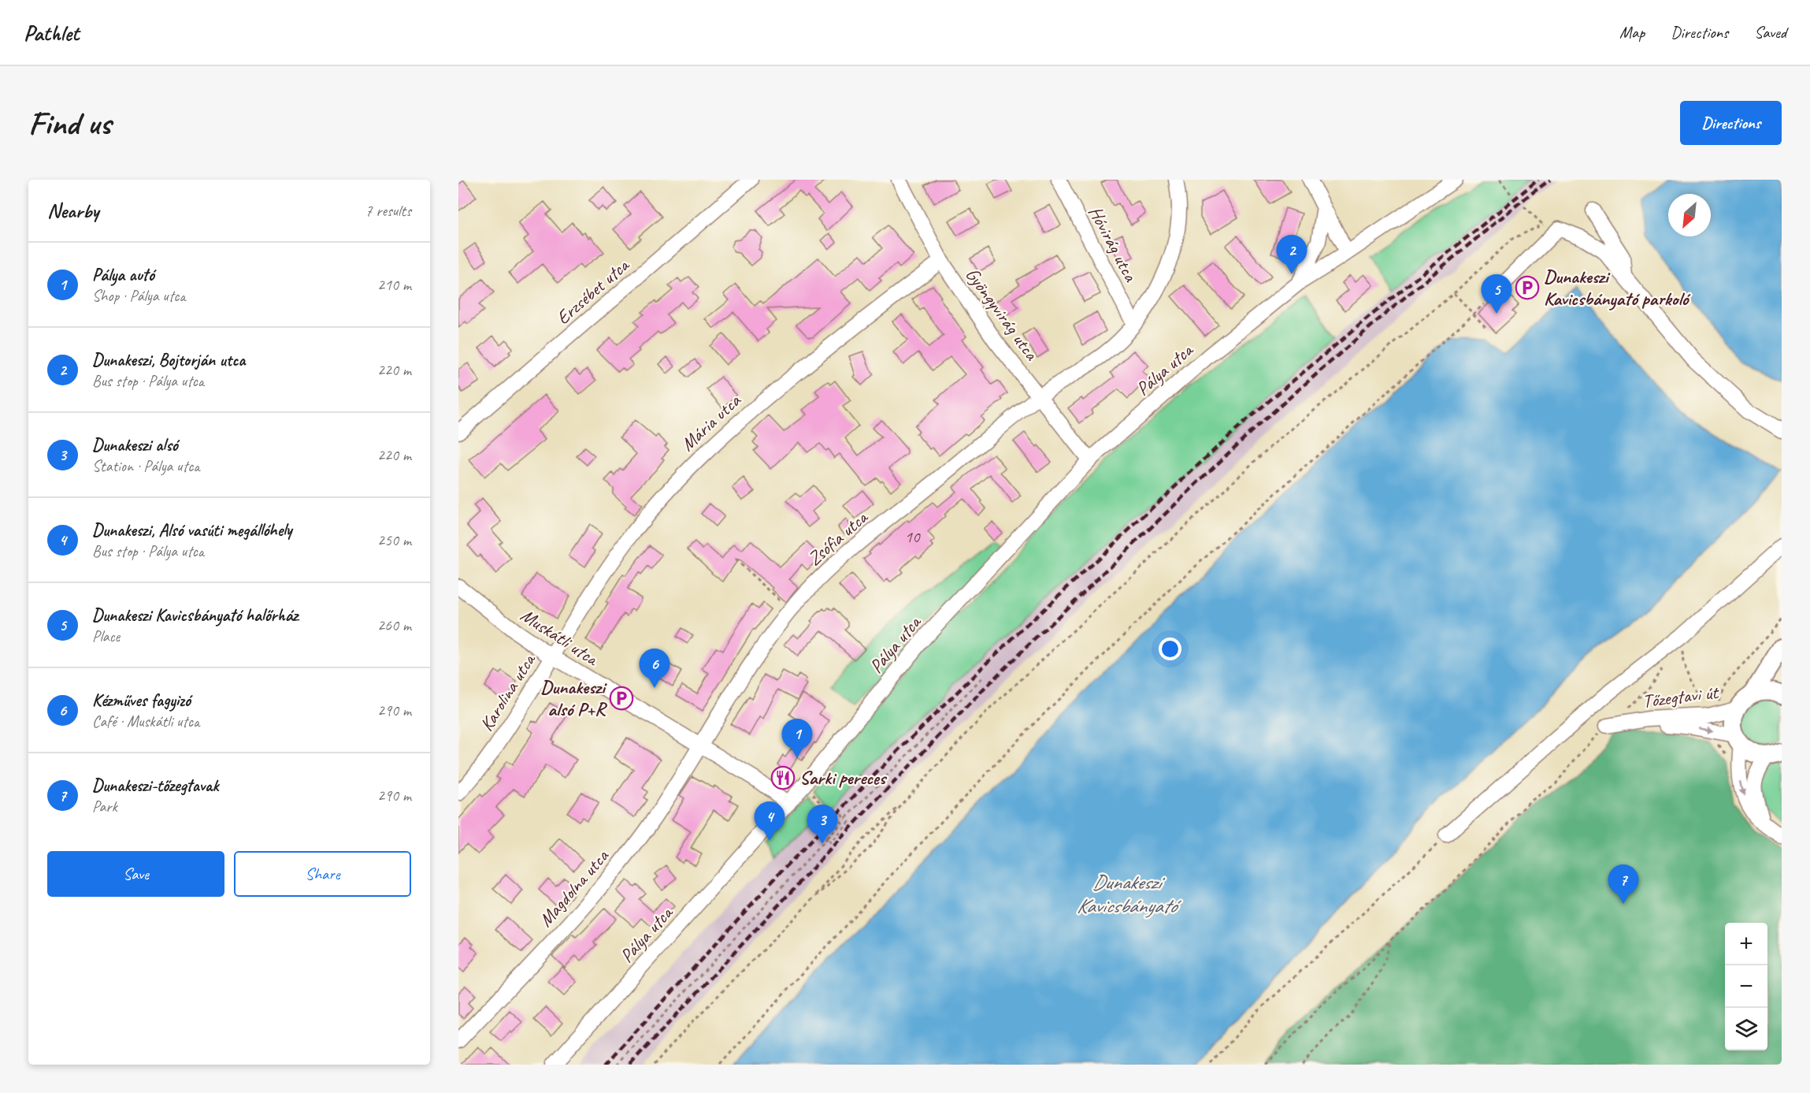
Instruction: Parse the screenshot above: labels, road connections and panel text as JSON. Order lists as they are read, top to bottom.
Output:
{
  "streets": {
    "street": [
      "Hóvirág utca",
      "Erzsébet utca",
      "Gyöngyvirág utca",
      "Pálya utca",
      "Mária utca",
      "Zsófia utca",
      "Muskátli utca",
      "Karolina utca",
      "Tőzegtavi út",
      "Magdolna utca"
    ]
  },
  "crossings": [
    ["Hóvirág utca", "Zsófia utca"],
    ["Gyöngyvirág utca", "Pálya utca"],
    ["Gyöngyvirág utca", "Mária utca"],
    ["Gyöngyvirág utca", "Zsófia utca"],
    ["Pálya utca", "Muskátli utca"],
    ["Mária utca", "Muskátli utca"],
    ["Mária utca", "Karolina utca"],
    ["Zsófia utca", "Muskátli utca"],
    ["Zsófia utca", "Magdolna utca"],
    ["Muskátli utca", "Karolina utca"],
    ["Muskátli utca", "Magdolna utca"]
  ],
  "water": ["Dunakeszi Kavicsbányató"],
  "places": {
    "parking": ["Dunakeszi Kavicsbányató parkoló", "Dunakeszi alsó P+R"],
    "restaurant": ["Sarki pereces"]
  },
  "house_numbers": ["10"],
  "north": "bottom left",
  "page": {
    "header": "Pathlet",
    "nav": ["Map", "Directions", "Saved"],
    "buttons": [
      "Directions",
      ["Save", "Share"]
    ],
    "title": "Find us",
    "heading": ["Nearby", "7 results"],
    "pins": [
      "2",
      "5",
      "6",
      "1",
      "4",
      "3",
      "7"
    ],
    "list": [
      {
        "mark": "1",
        "name": "Pálya autó",
        "note": "Shop · Pálya utca",
        "value": "210 m"
      },
      {
        "mark": "2",
        "name": "Dunakeszi, Bojtorján utca",
        "note": "Bus stop · Pálya utca",
        "value": "220 m"
      },
      {
        "mark": "3",
        "name": "Dunakeszi alsó",
        "note": "Station · Pálya utca",
        "value": "220 m"
      },
      {
        "mark": "4",
        "name": "Dunakeszi, Alsó vasúti megállóhely",
        "note": "Bus stop · Pálya utca",
        "value": "250 m"
      },
      {
        "mark": "5",
        "name": "Dunakeszi Kavicsbányató halőrház",
        "note": "Place",
        "value": "260 m"
      },
      {
        "mark": "6",
        "name": "Kézműves fagyizó",
        "note": "Café · Muskátli utca",
        "value": "290 m"
      },
      {
        "mark": "7",
        "name": "Dunakeszi-tőzegtavak",
        "note": "Park",
        "value": "290 m"
      }
    ],
    "map_buttons": ["+", "−"]
  }
}
